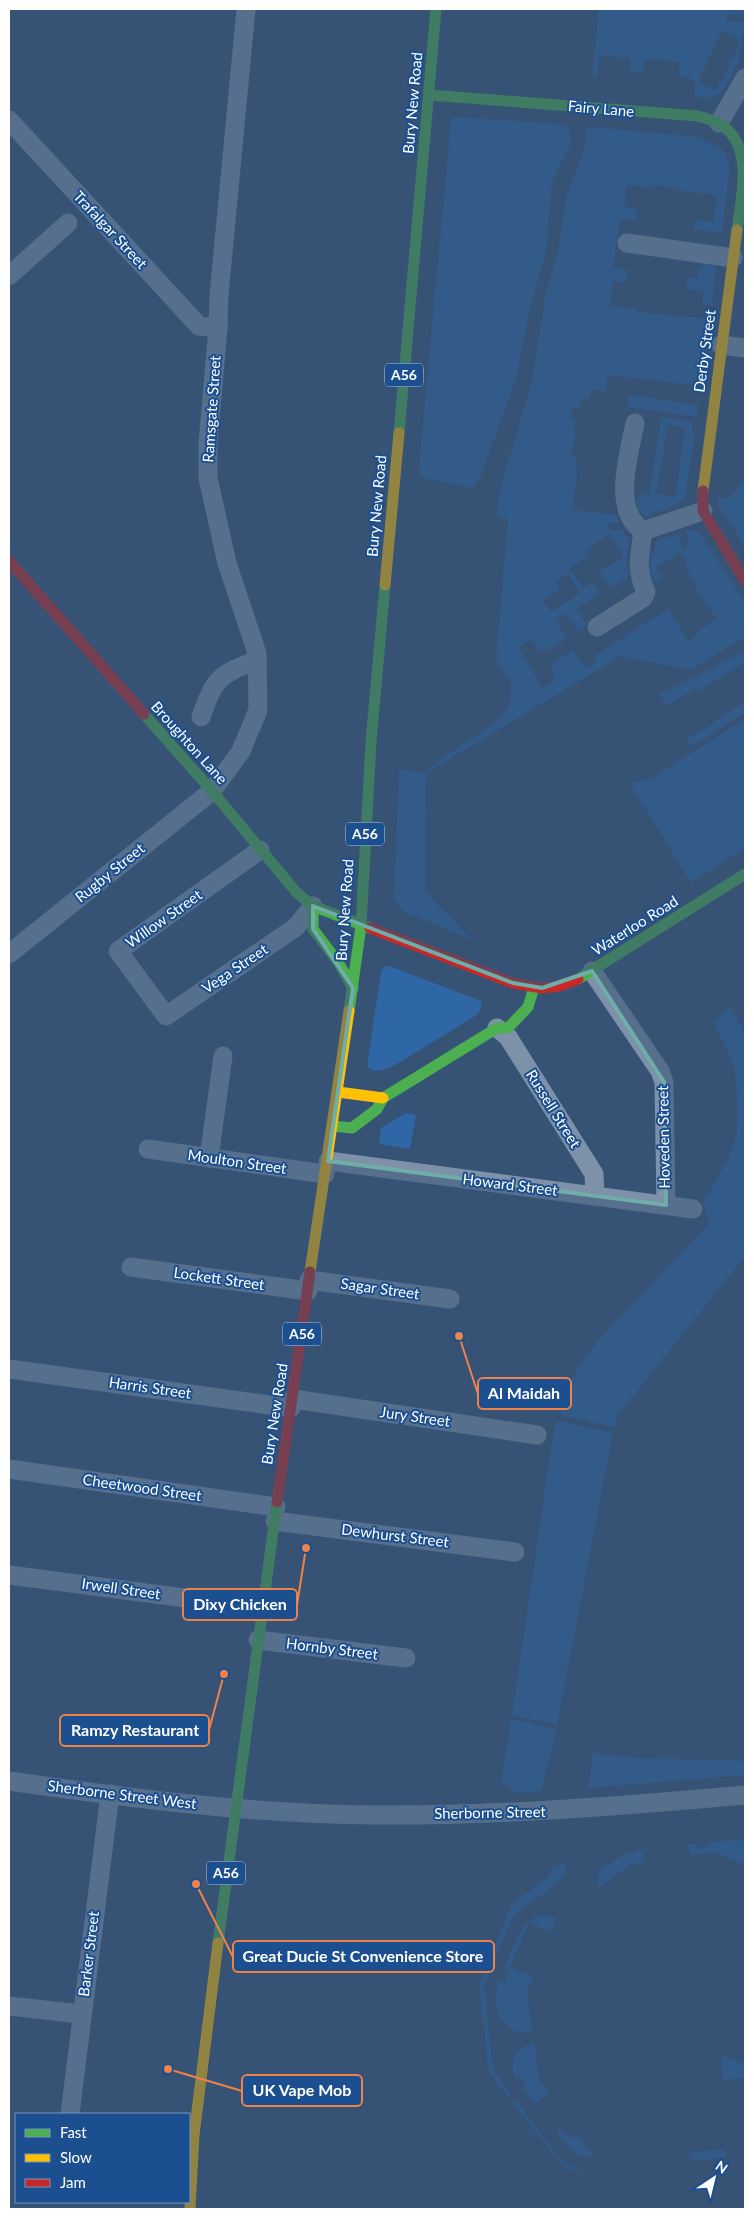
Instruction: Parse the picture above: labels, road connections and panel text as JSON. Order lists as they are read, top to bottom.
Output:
{
  "streets": {
    "main road": [
      "Bury New Road",
      "Fairy Lane",
      "Derby Street",
      "A56",
      "Broughton Lane",
      "Waterloo Road"
    ],
    "street": [
      "Trafalgar Street",
      "Ramsgate Street",
      "Rugby Street",
      "Willow Street",
      "Vega Street",
      "Russell Street",
      "Hoveden Street",
      "Moulton Street",
      "Howard Street",
      "Lockett Street",
      "Sagar Street",
      "Harris Street",
      "Jury Street",
      "Cheetwood Street",
      "Dewhurst Street",
      "Irwell Street",
      "Hornby Street",
      "Sherborne Street West",
      "Sherborne Street",
      "Barker Street"
    ]
  },
  "crossings": [
    ["Bury New Road", "Fairy Lane"],
    ["Bury New Road", "A56"],
    ["Bury New Road", "Broughton Lane"],
    ["Bury New Road", "Waterloo Road"],
    ["Bury New Road", "Moulton Street"],
    ["Bury New Road", "Howard Street"],
    ["Bury New Road", "Lockett Street"],
    ["Bury New Road", "Sagar Street"],
    ["Bury New Road", "Harris Street"],
    ["Bury New Road", "Jury Street"],
    ["Bury New Road", "Cheetwood Street"],
    ["Bury New Road", "Dewhurst Street"],
    ["Bury New Road", "Irwell Street"],
    ["Bury New Road", "Hornby Street"],
    ["Bury New Road", "Sherborne Street West"],
    ["Bury New Road", "Sherborne Street"],
    ["Fairy Lane", "Derby Street"],
    ["Trafalgar Street", "Ramsgate Street"],
    ["A56", "Sherborne Street West"],
    ["A56", "Sherborne Street"],
    ["Ramsgate Street", "Broughton Lane"],
    ["Ramsgate Street", "Rugby Street"],
    ["Broughton Lane", "Rugby Street"],
    ["Broughton Lane", "Willow Street"],
    ["Broughton Lane", "Waterloo Road"],
    ["Broughton Lane", "Vega Street"],
    ["Willow Street", "Vega Street"],
    ["Waterloo Road", "Hoveden Street"],
    ["Russell Street", "Howard Street"],
    ["Hoveden Street", "Howard Street"],
    ["Moulton Street", "Howard Street"],
    ["Lockett Street", "Sagar Street"],
    ["Harris Street", "Jury Street"],
    ["Cheetwood Street", "Dewhurst Street"],
    ["Sherborne Street West", "Sherborne Street"],
    ["Sherborne Street West", "Barker Street"]
  ],
  "places": [
    "Al Maidah",
    "Dixy Chicken",
    "Ramzy Restaurant",
    "Great Ducie St Convenience Store",
    "UK Vape Mob"
  ],
  "legend": ["Fast", "Slow", "Jam"],
  "north": "top right"
}
